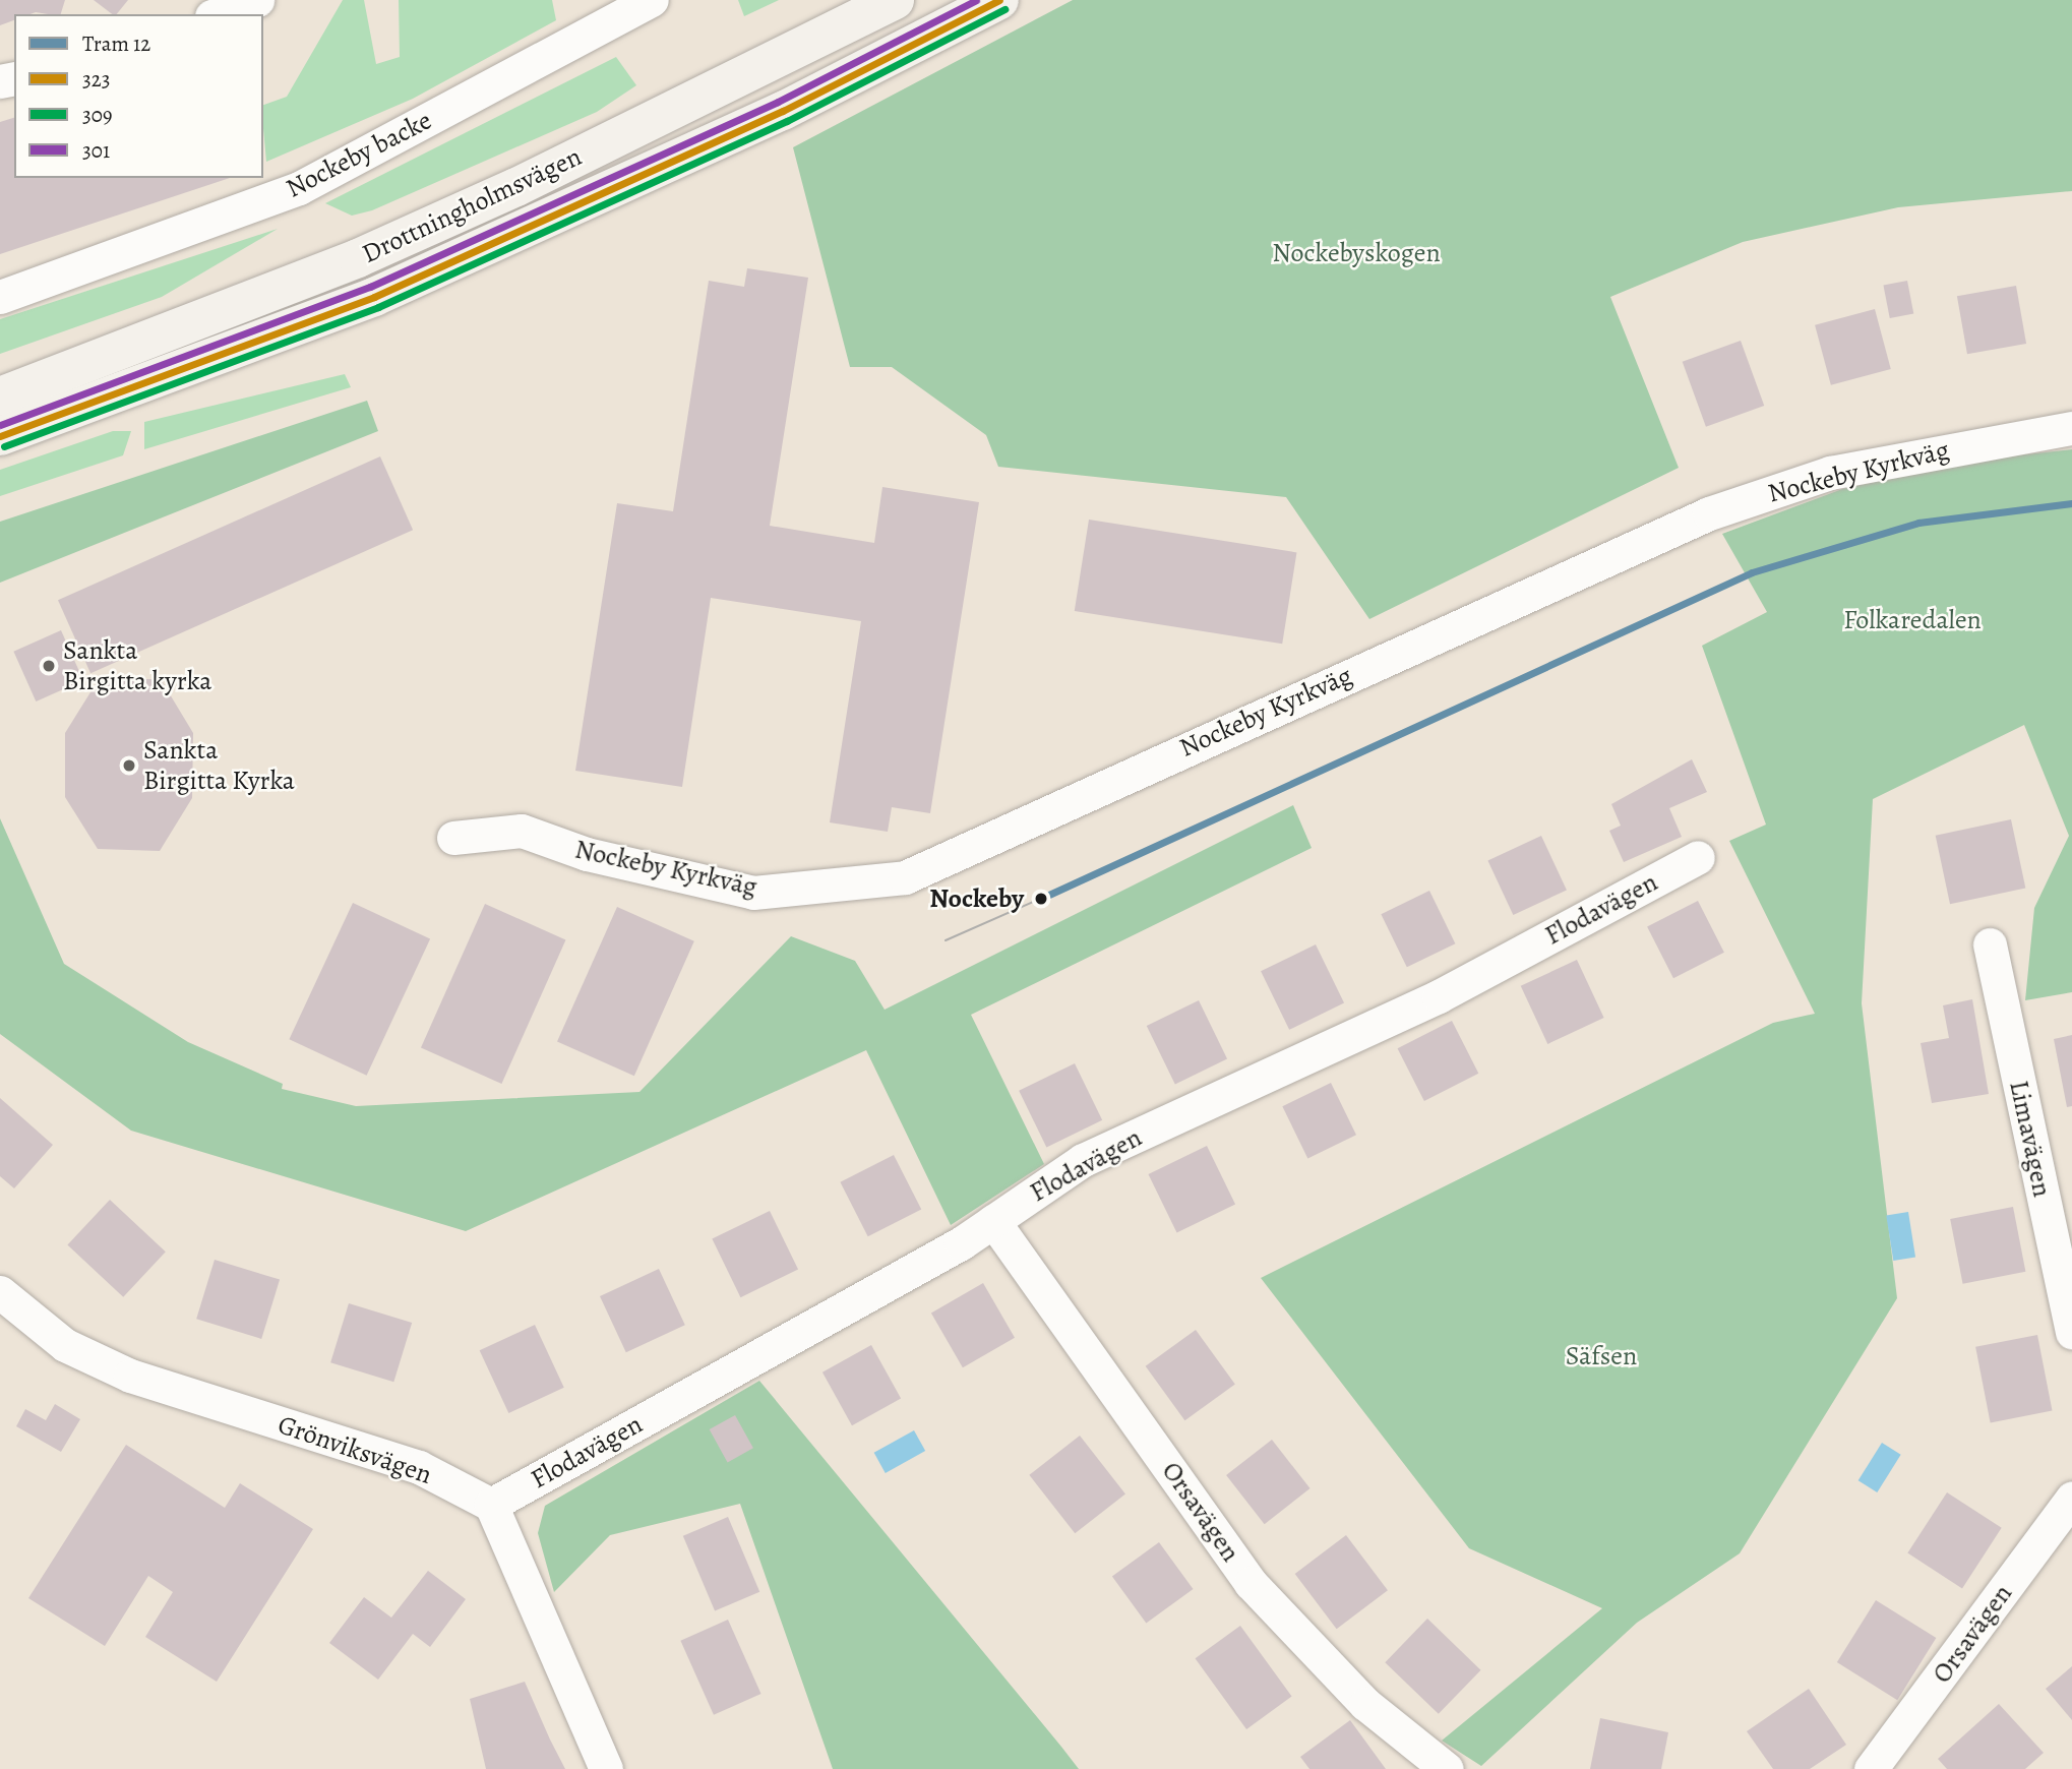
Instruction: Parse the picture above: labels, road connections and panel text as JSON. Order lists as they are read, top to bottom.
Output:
{
  "streets": {
    "main road": ["Drottningholmsvägen"],
    "street": [
      "Nockeby backe",
      "Nockeby Kyrkväg",
      "Flodavägen",
      "Limavägen",
      "Grönviksvägen",
      "Orsavägen"
    ]
  },
  "crossings": [
    ["Flodavägen", "Grönviksvägen"],
    ["Flodavägen", "Orsavägen"]
  ],
  "parks": ["Nockebyskogen", "Folkaredalen", "Säfsen"],
  "places": ["Sankta Birgitta kyrka", "Sankta Birgitta Kyrka", "Nockeby"],
  "lines": [
    "transit line 323",
    "transit line 301",
    "transit line 309",
    "tram line 12"
  ],
  "legend": [
    "Tram 12",
    "323",
    "309",
    "301"
  ]
}
